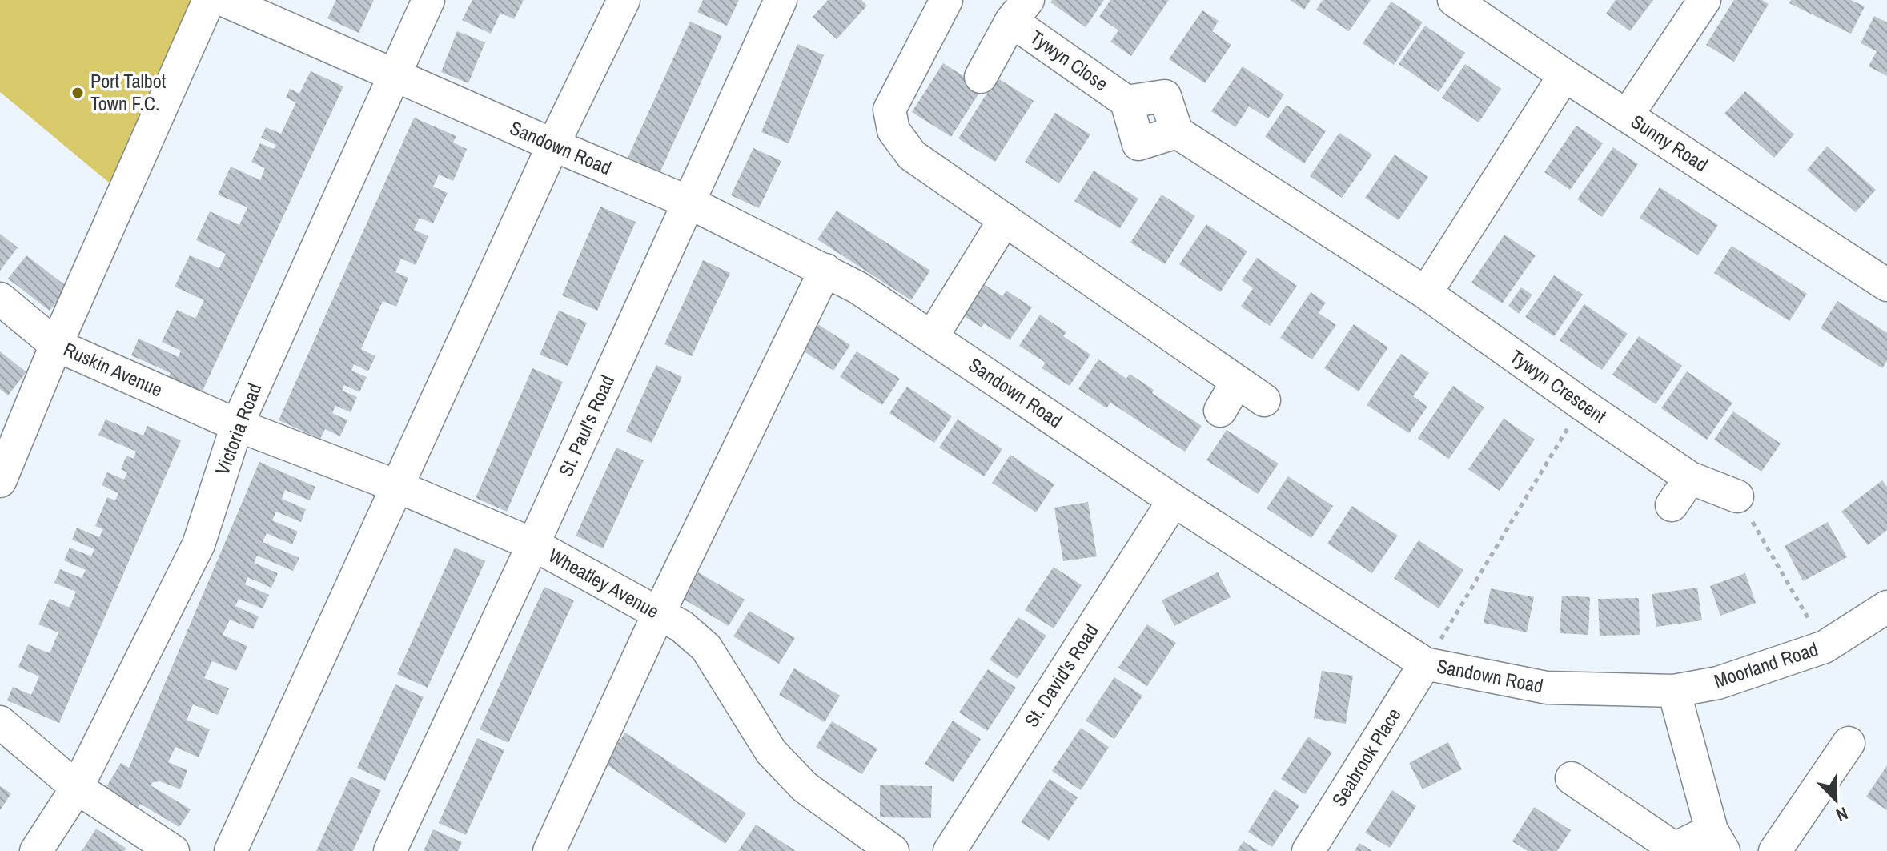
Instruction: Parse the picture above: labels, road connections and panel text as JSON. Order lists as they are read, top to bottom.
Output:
{
  "streets": {
    "street": [
      "Tywyn Close",
      "Sunny Road",
      "Sandown Road",
      "Ruskin Avenue",
      "Tywyn Crescent",
      "St. Paul's Road",
      "Victoria Road",
      "Wheatley Avenue",
      "Moorland Road",
      "St. David's Road",
      "Seabrook Place"
    ]
  },
  "crossings": [
    ["Tywyn Close", "Tywyn Crescent"],
    ["Sandown Road", "St. Paul's Road"],
    ["Sandown Road", "Victoria Road"],
    ["Sandown Road", "Moorland Road"],
    ["Sandown Road", "St. David's Road"],
    ["Sandown Road", "Seabrook Place"],
    ["Ruskin Avenue", "Victoria Road"],
    ["Ruskin Avenue", "Wheatley Avenue"],
    ["St. Paul's Road", "Wheatley Avenue"],
    ["Victoria Road", "Wheatley Avenue"]
  ],
  "places": ["Port Talbot Town F.C."],
  "north": "bottom right"
}
